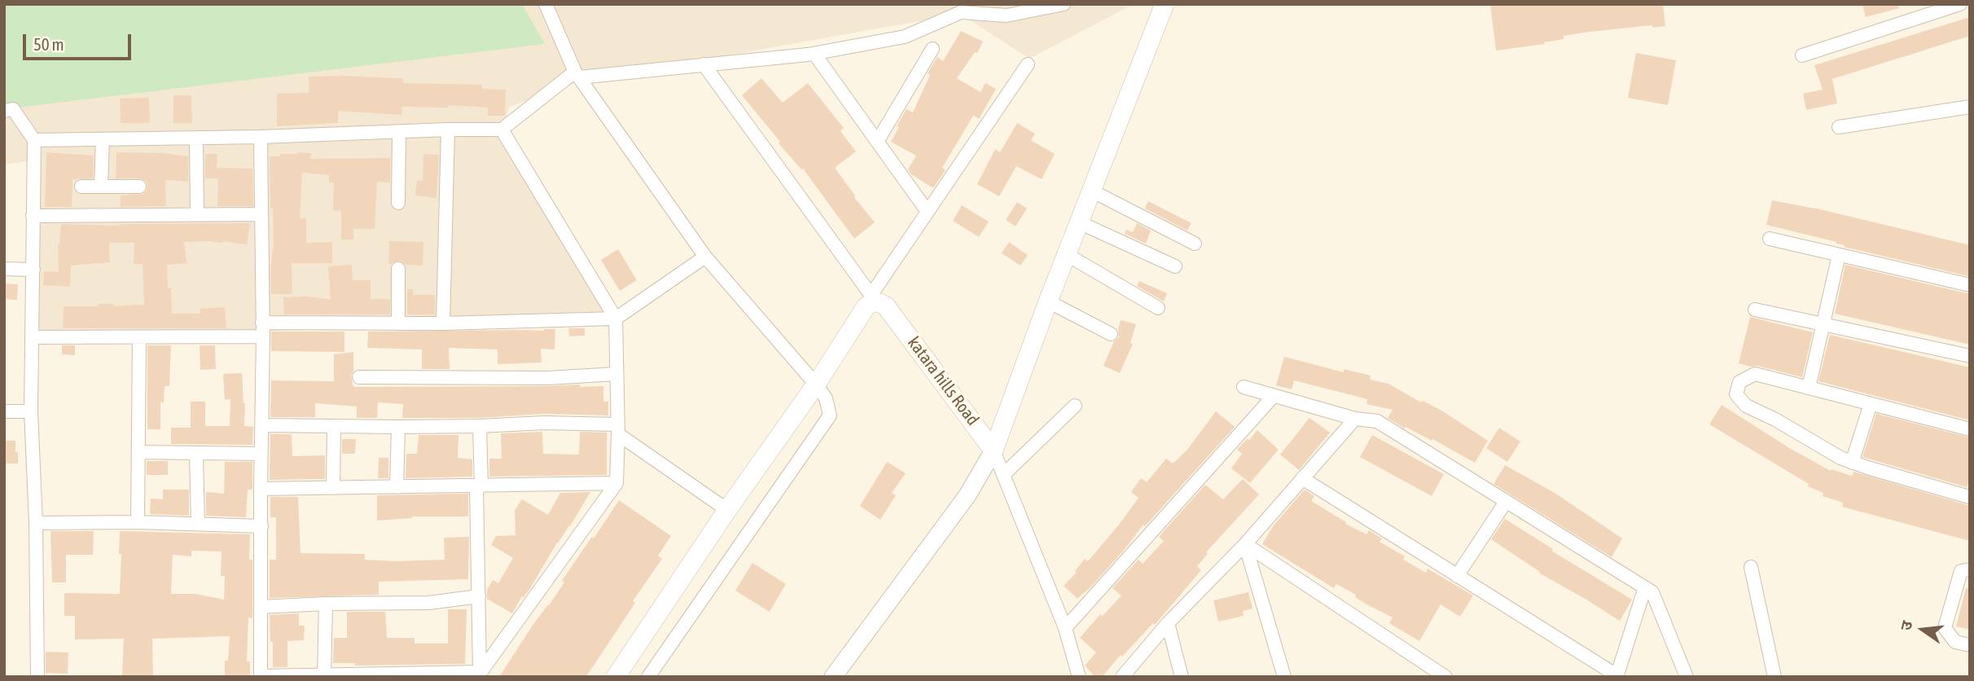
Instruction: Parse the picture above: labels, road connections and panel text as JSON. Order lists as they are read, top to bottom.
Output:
{
  "streets": {
    "main road": ["katara hills Road"]
  },
  "scale_bar": "50 m",
  "north": "left"
}
